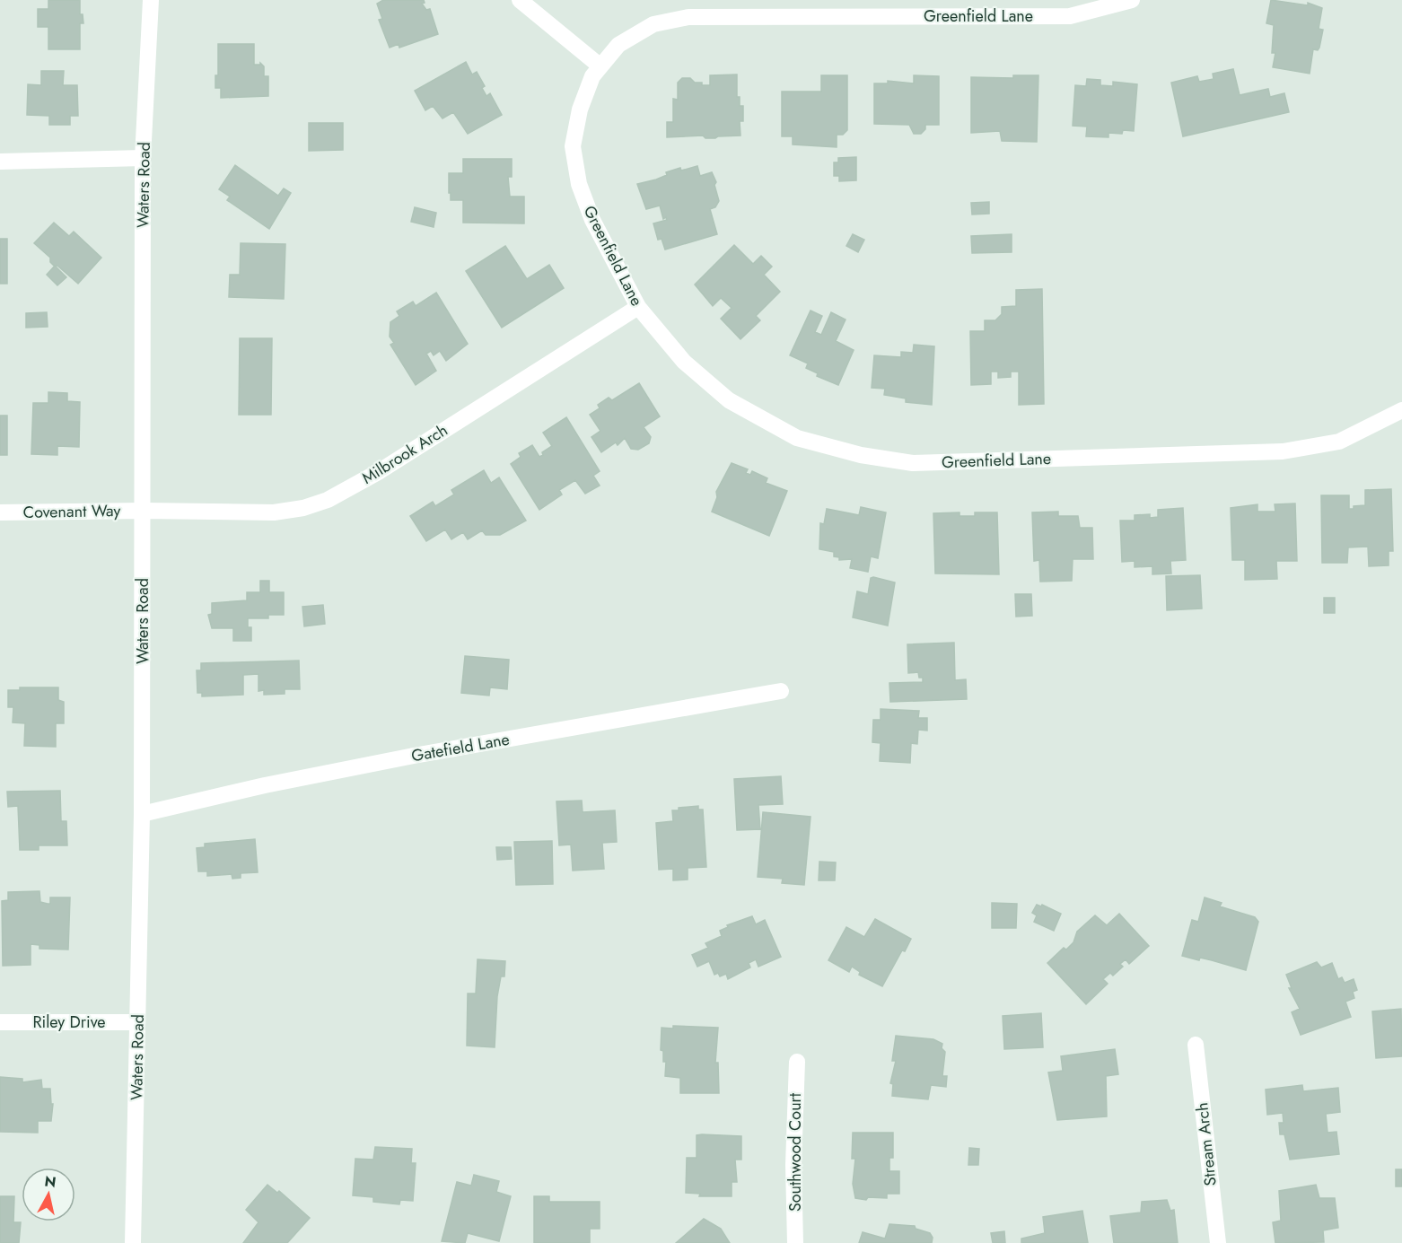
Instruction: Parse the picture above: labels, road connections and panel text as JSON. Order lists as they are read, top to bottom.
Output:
{
  "streets": {
    "street": [
      "Greenfield Lane",
      "Waters Road",
      "Milbrook Arch",
      "Covenant Way",
      "Gatefield Lane",
      "Riley Drive",
      "Stream Arch",
      "Southwood Court"
    ]
  },
  "crossings": [
    ["Greenfield Lane", "Milbrook Arch"],
    ["Waters Road", "Milbrook Arch"],
    ["Waters Road", "Covenant Way"],
    ["Waters Road", "Gatefield Lane"],
    ["Waters Road", "Riley Drive"],
    ["Milbrook Arch", "Covenant Way"]
  ],
  "north": "top"
}
